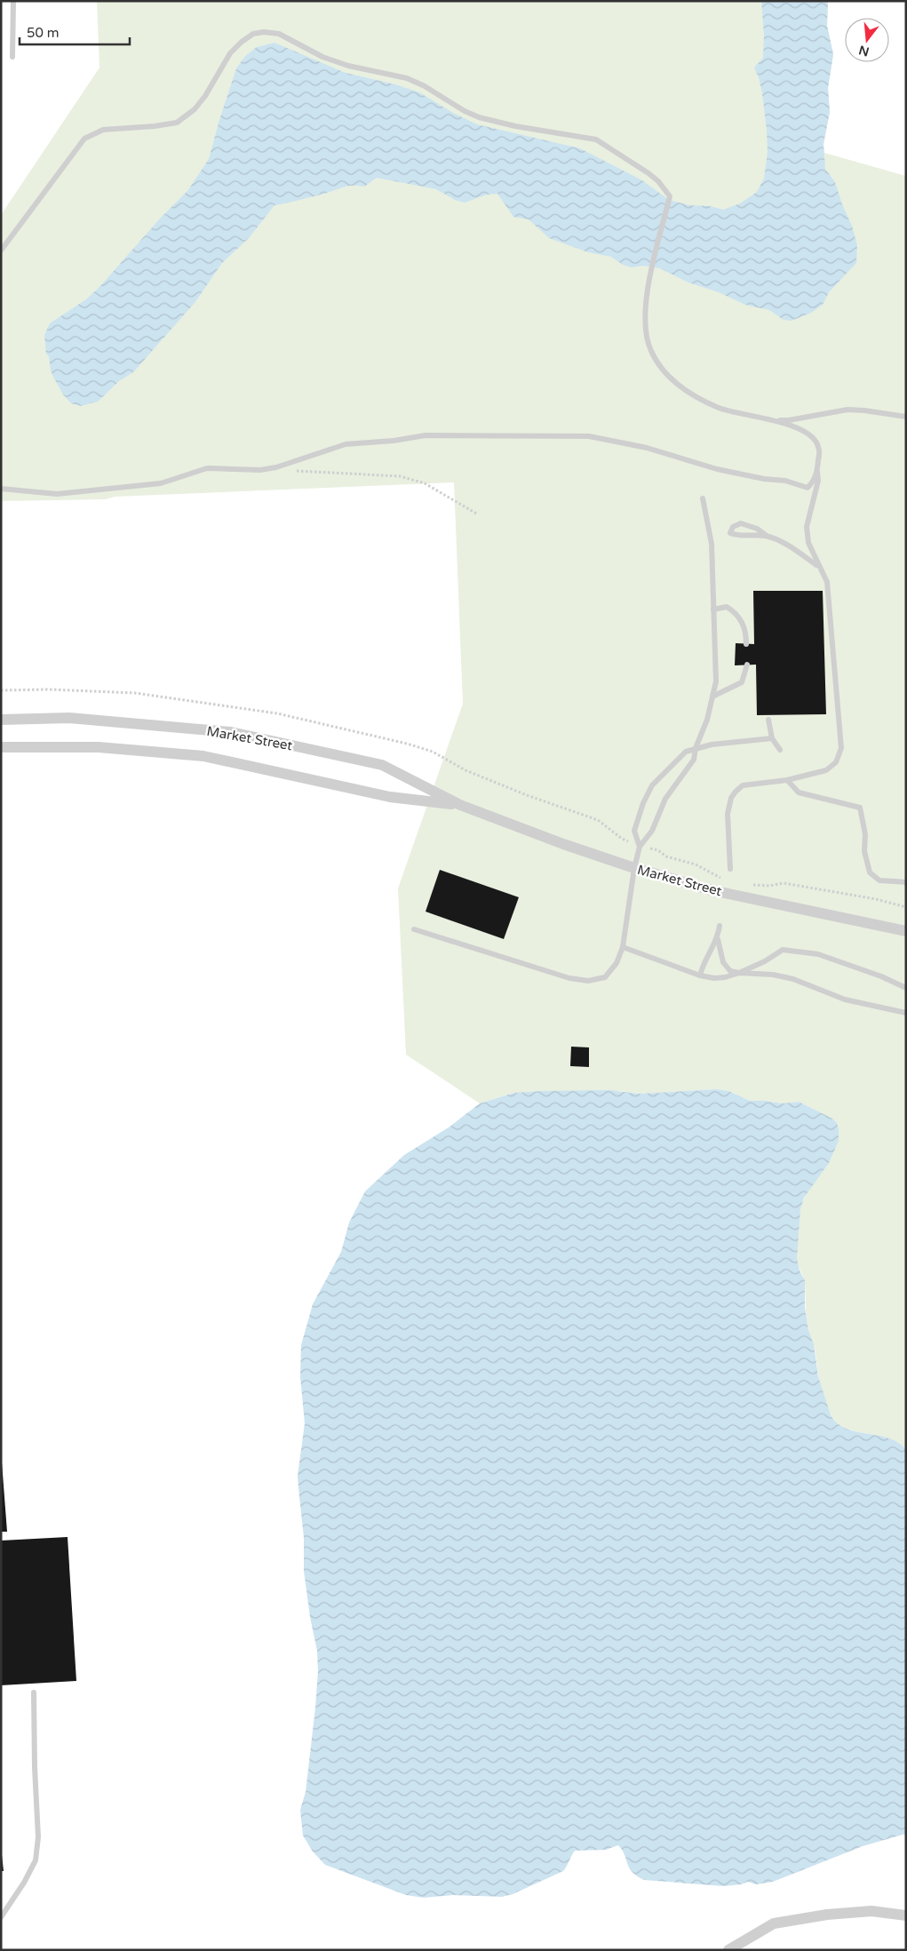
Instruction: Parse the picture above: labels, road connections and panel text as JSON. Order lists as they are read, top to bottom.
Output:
{
  "streets": {
    "street": ["Market Street"]
  },
  "scale_bar": "50 m",
  "north": "bottom"
}
